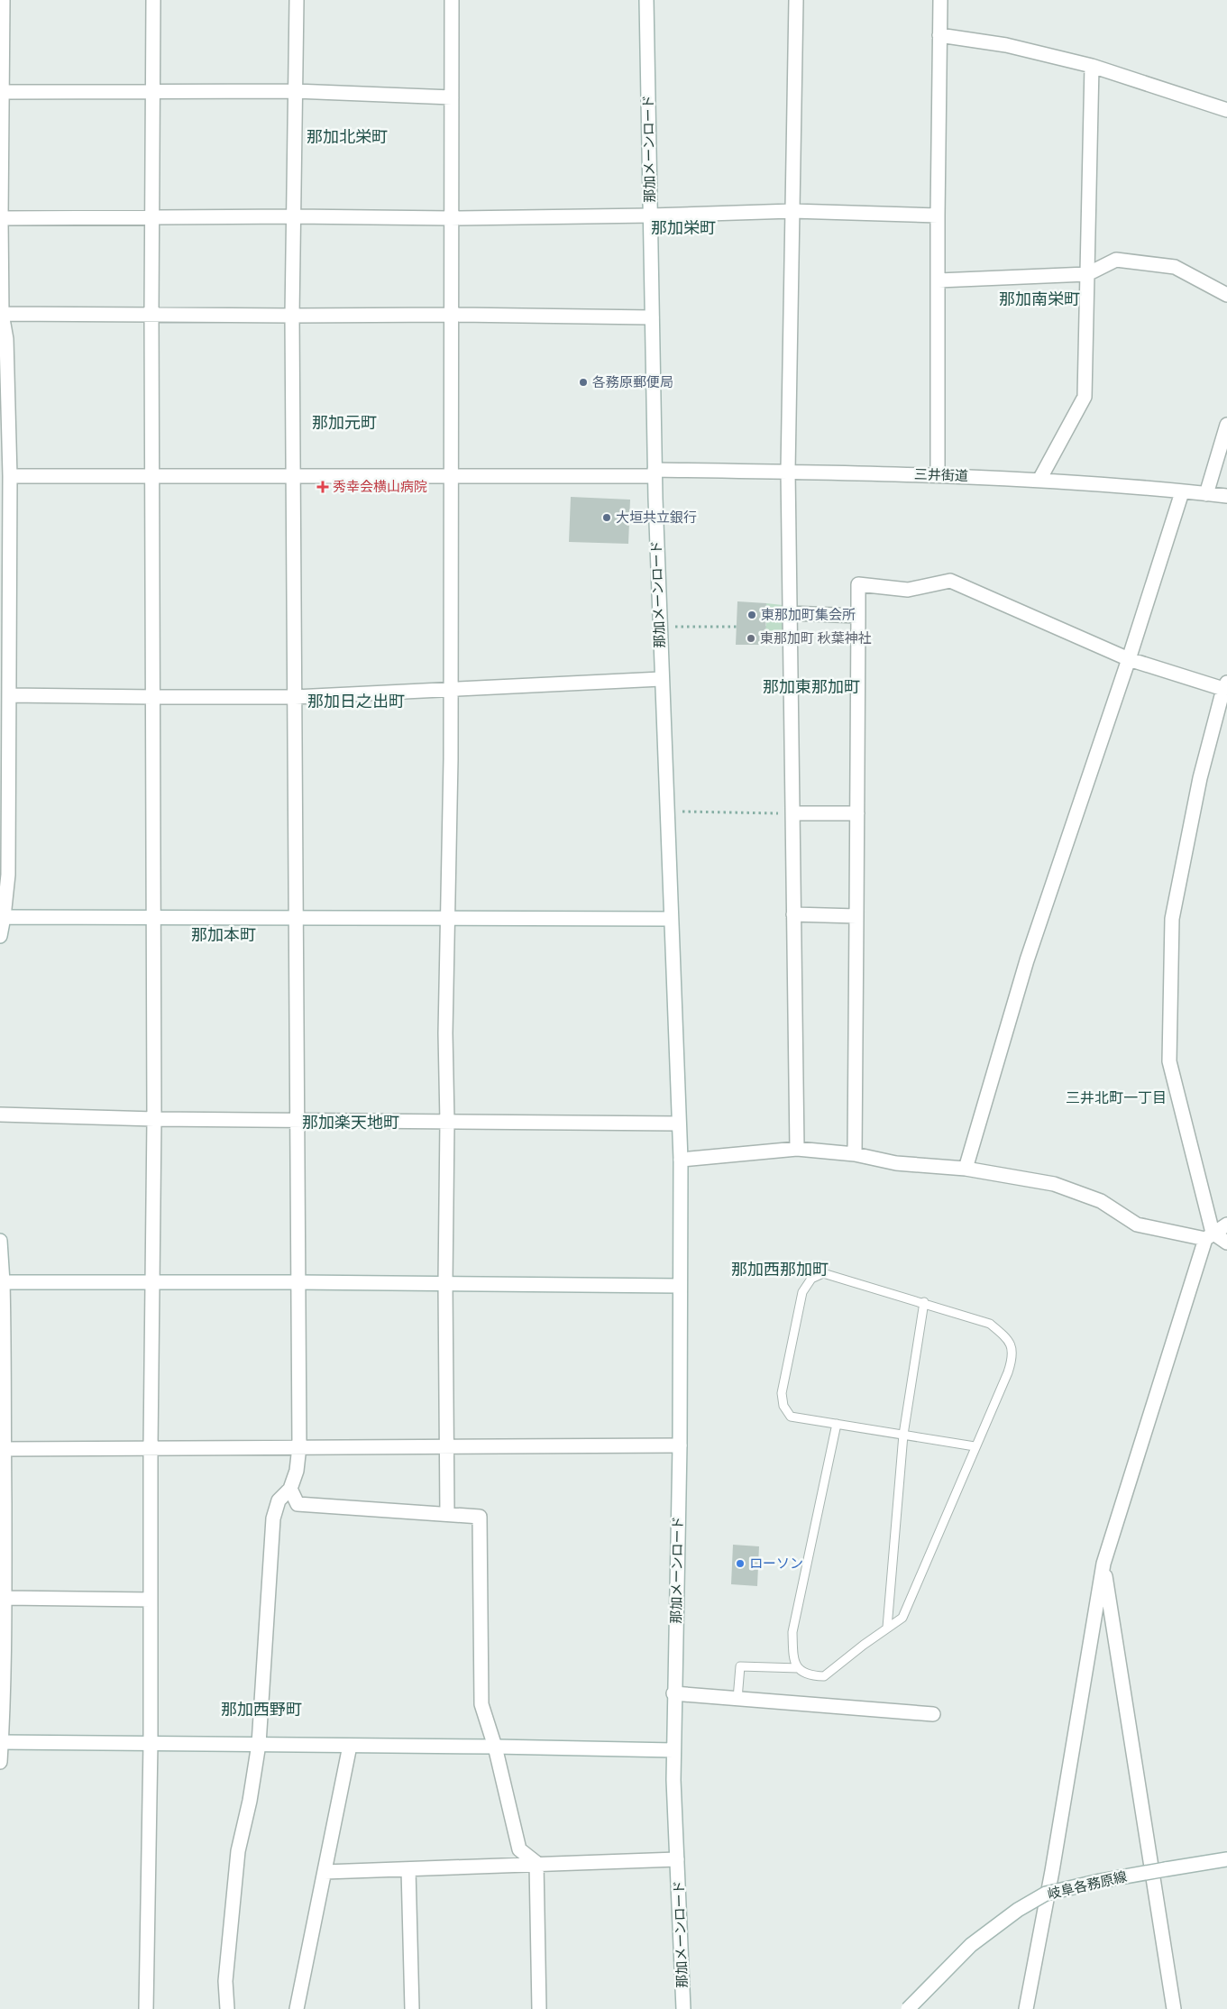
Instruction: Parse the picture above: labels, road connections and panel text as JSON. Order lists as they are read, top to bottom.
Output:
{
  "streets": {
    "street": ["那加メーンロード", "三井街道", "岐阜各務原線"]
  },
  "crossings": [
    ["那加メーンロード", "三井街道"]
  ],
  "districts": [
    "那加北栄町",
    "那加栄町",
    "那加南栄町",
    "那加元町",
    "那加東那加町",
    "那加日之出町",
    "那加本町",
    "三井北町一丁目",
    "那加楽天地町",
    "那加西那加町",
    "那加西野町"
  ],
  "places": {
    "other": [
      "各務原郵便局",
      "大垣共立銀行",
      "東那加町集会所",
      "東那加町 秋葉神社",
      "ローソン"
    ],
    "health": ["秀幸会横山病院"]
  }
}
